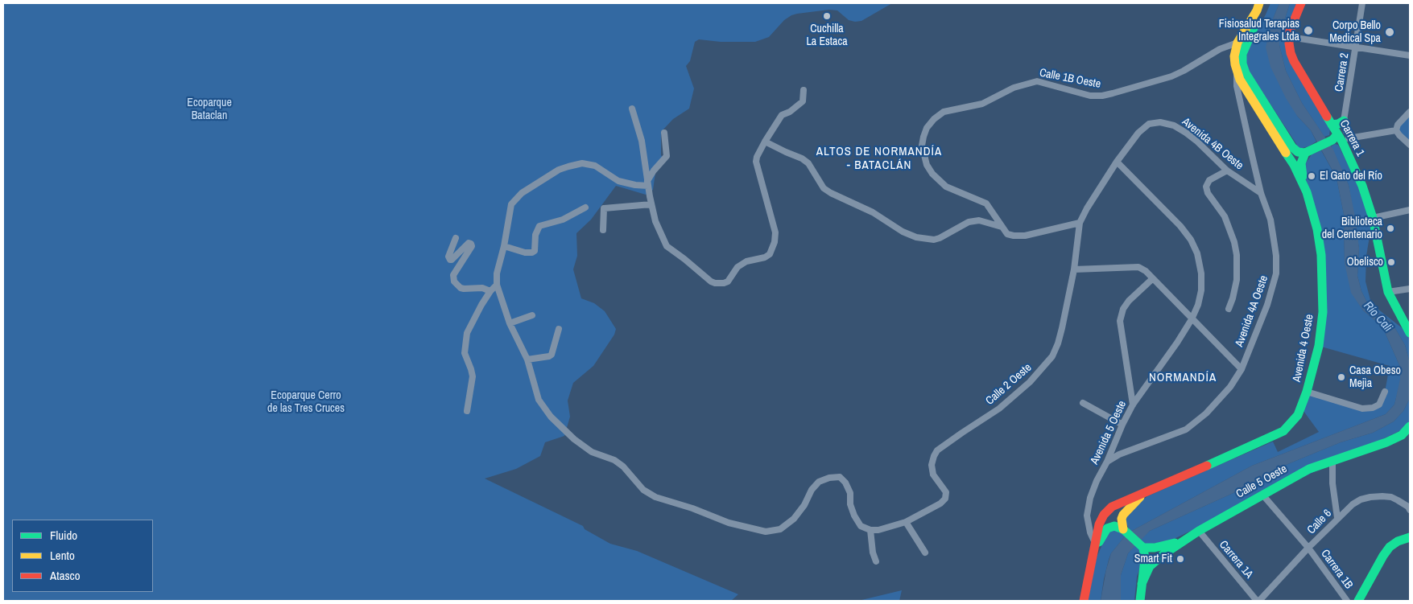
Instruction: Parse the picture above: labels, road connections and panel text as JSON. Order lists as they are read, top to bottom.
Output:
{
  "streets": {
    "main road": ["Carrera 1", "Avenida 4 Oeste", "Calle 5 Oeste"],
    "street": [
      "Carrera 2",
      "Calle 1B Oeste",
      "Avenida 4B Oeste",
      "Avenida 4A Oeste",
      "Calle 2 Oeste",
      "Avenida 5 Oeste",
      "Calle 6",
      "Carrera 1A",
      "Carrera 1B"
    ]
  },
  "crossings": [
    ["Carrera 2", "Carrera 1"],
    ["Calle 1B Oeste", "Avenida 4 Oeste"],
    ["Avenida 4B Oeste", "Avenida 4A Oeste"],
    ["Avenida 4B Oeste", "Calle 2 Oeste"],
    ["Avenida 4B Oeste", "Avenida 5 Oeste"],
    ["Avenida 4A Oeste", "Avenida 4 Oeste"],
    ["Avenida 4A Oeste", "Avenida 5 Oeste"],
    ["Avenida 4 Oeste", "Avenida 5 Oeste"],
    ["Calle 2 Oeste", "Avenida 5 Oeste"],
    ["Calle 5 Oeste", "Carrera 1A"],
    ["Calle 5 Oeste", "Carrera 1B"],
    ["Calle 6", "Carrera 1A"],
    ["Calle 6", "Carrera 1B"]
  ],
  "districts": ["ALTOS DE NORMANDÍA - BATACLÁN", "NORMANDÍA"],
  "water": ["Río Cali"],
  "parks": ["Ecoparque Bataclan", "Ecoparque Cerro de las Tres Cruces"],
  "places": [
    "Cuchilla La Estaca",
    "Fisiosalud Terapias Integrales Ltda",
    "Corpo Bello Medical Spa",
    "El Gato del Río",
    "Biblioteca del Centenario",
    "Obelisco",
    "Casa Obeso Mejìa",
    "Smart Fit"
  ],
  "legend": ["Fluido", "Lento", "Atasco"]
}
